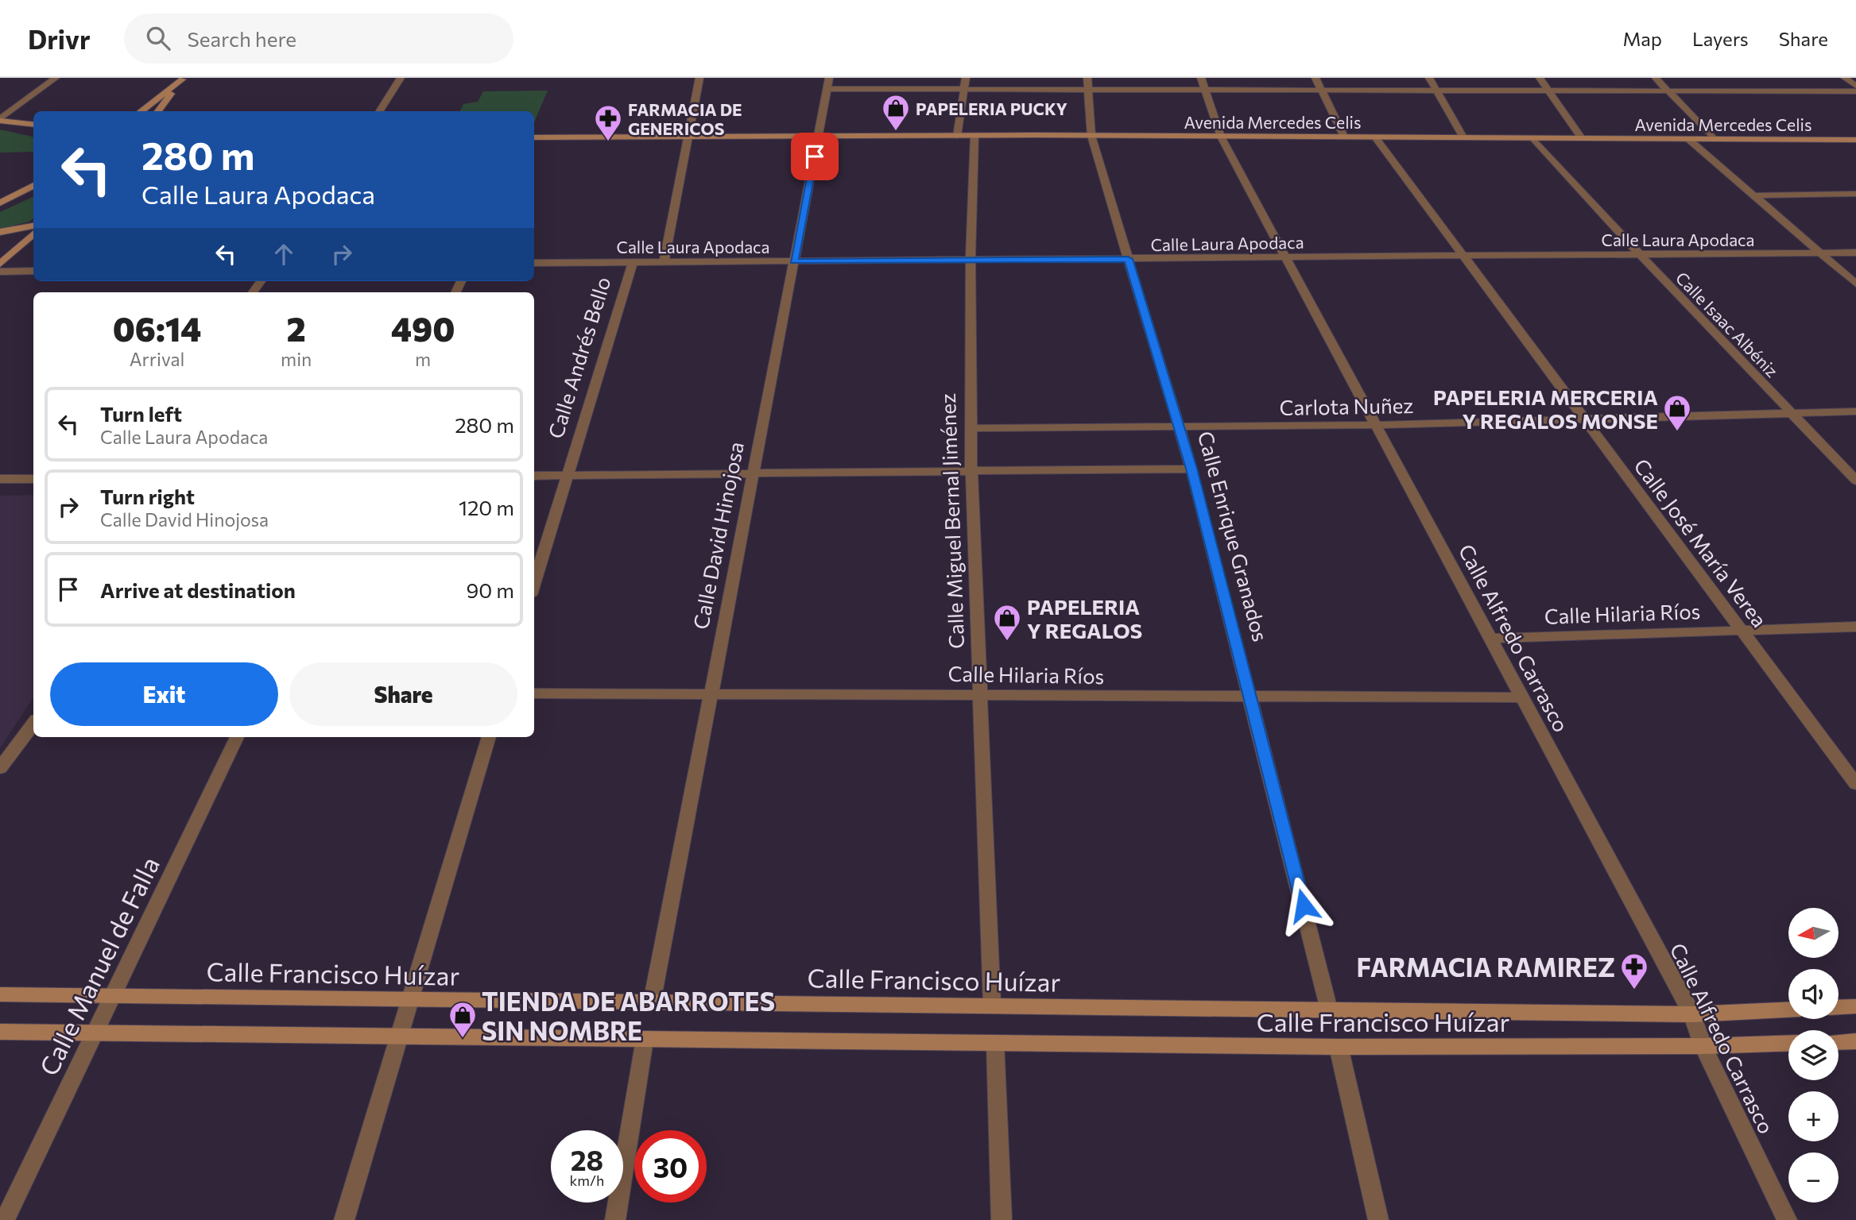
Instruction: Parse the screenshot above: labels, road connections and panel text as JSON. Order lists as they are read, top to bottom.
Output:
{
  "streets": {
    "street": [
      "Avenida Mercedes Celis",
      "Calle Laura Apodaca",
      "Calle Isaac Albéniz",
      "Calle Andrés Bello",
      "Carlota Nuñez",
      "Calle Miguel Bernal Jiménez",
      "Calle David Hinojosa",
      "Calle Enrique Granados",
      "Calle José María Verea",
      "Calle Hilaria Ríos",
      "Calle Alfredo Carrasco",
      "Calle Manuel de Falla",
      "Calle Francisco Huízar"
    ]
  },
  "crossings": [
    ["Avenida Mercedes Celis", "Calle Isaac Albéniz"],
    ["Avenida Mercedes Celis", "Calle Miguel Bernal Jiménez"],
    ["Avenida Mercedes Celis", "Calle David Hinojosa"],
    ["Avenida Mercedes Celis", "Calle Enrique Granados"],
    ["Avenida Mercedes Celis", "Calle José María Verea"],
    ["Avenida Mercedes Celis", "Calle Alfredo Carrasco"],
    ["Calle Laura Apodaca", "Calle Isaac Albéniz"],
    ["Calle Laura Apodaca", "Calle Andrés Bello"],
    ["Calle Laura Apodaca", "Calle Miguel Bernal Jiménez"],
    ["Calle Laura Apodaca", "Calle David Hinojosa"],
    ["Calle Laura Apodaca", "Calle Enrique Granados"],
    ["Calle Laura Apodaca", "Calle José María Verea"],
    ["Calle Laura Apodaca", "Calle Alfredo Carrasco"],
    ["Calle Isaac Albéniz", "Carlota Nuñez"],
    ["Carlota Nuñez", "Calle Miguel Bernal Jiménez"],
    ["Carlota Nuñez", "Calle Enrique Granados"],
    ["Carlota Nuñez", "Calle José María Verea"],
    ["Carlota Nuñez", "Calle Alfredo Carrasco"],
    ["Calle Miguel Bernal Jiménez", "Calle Hilaria Ríos"],
    ["Calle Miguel Bernal Jiménez", "Calle Francisco Huízar"],
    ["Calle David Hinojosa", "Calle Hilaria Ríos"],
    ["Calle David Hinojosa", "Calle Francisco Huízar"],
    ["Calle Enrique Granados", "Calle Hilaria Ríos"],
    ["Calle Enrique Granados", "Calle Francisco Huízar"],
    ["Calle José María Verea", "Calle Hilaria Ríos"],
    ["Calle Hilaria Ríos", "Calle Alfredo Carrasco"],
    ["Calle Alfredo Carrasco", "Calle Francisco Huízar"],
    ["Calle Manuel de Falla", "Calle Francisco Huízar"]
  ],
  "places": {
    "shop": [
      "PAPELERIA PUCKY",
      "PAPELERIA MERCERIA Y REGALOS MONSE",
      "PAPELERIA Y REGALOS",
      "TIENDA DE ABARROTES SIN NOMBRE"
    ],
    "pharmacy": ["FARMACIA DE GENERICOS", "FARMACIA RAMIREZ"]
  },
  "north": "left",
  "page": {
    "header": "Drivr",
    "search": "Search here",
    "nav": ["Map", "Layers", "Share"],
    "turn": ["280 m", "Calle Laura Apodaca"],
    "eta": [
      "06:14",
      "Arrival",
      "2",
      "min",
      "490",
      "m"
    ],
    "list": [
      {
        "name": "Turn left",
        "note": "Calle Laura Apodaca",
        "value": "280 m"
      },
      {
        "name": "Turn right",
        "note": "Calle David Hinojosa",
        "value": "120 m"
      },
      {
        "name": "Arrive at destination",
        "value": "90 m"
      }
    ],
    "buttons": ["Exit", "Share"],
    "map_buttons": ["+", "−"],
    "speed": "28 km/h",
    "limit": "30"
  }
}
